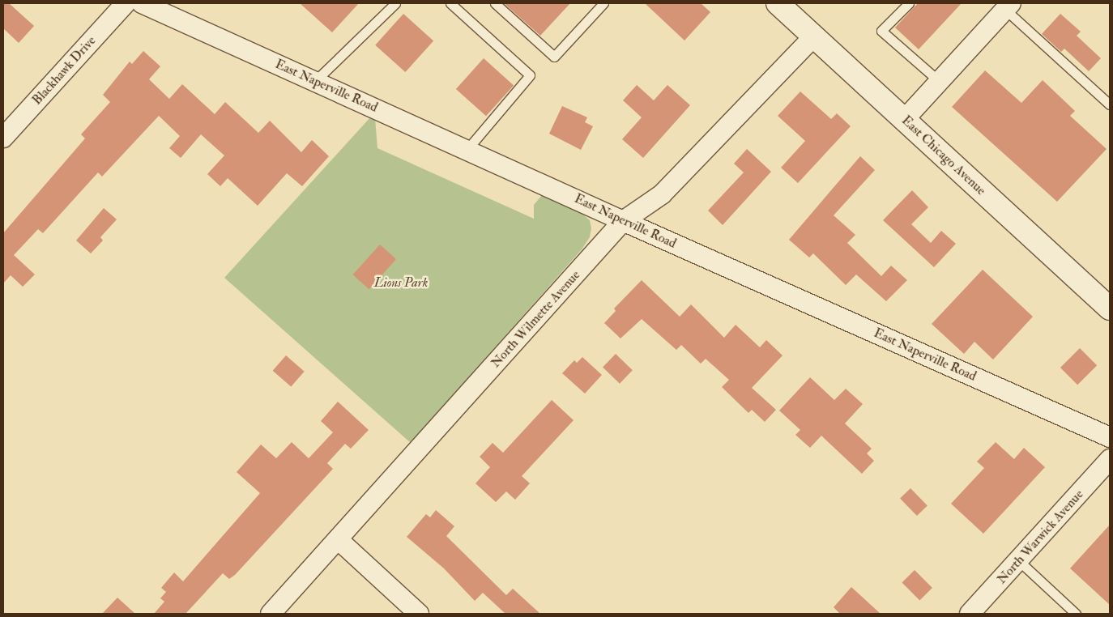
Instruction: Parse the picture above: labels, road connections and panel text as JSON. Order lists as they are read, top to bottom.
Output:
{
  "streets": {
    "main road": ["East Chicago Avenue"],
    "street": [
      "Blackhawk Drive",
      "East Naperville Road",
      "North Wilmette Avenue",
      "North Warwick Avenue"
    ]
  },
  "crossings": [
    ["East Naperville Road", "North Wilmette Avenue"],
    ["East Chicago Avenue", "North Wilmette Avenue"]
  ],
  "parks": ["Lions Park"]
}
